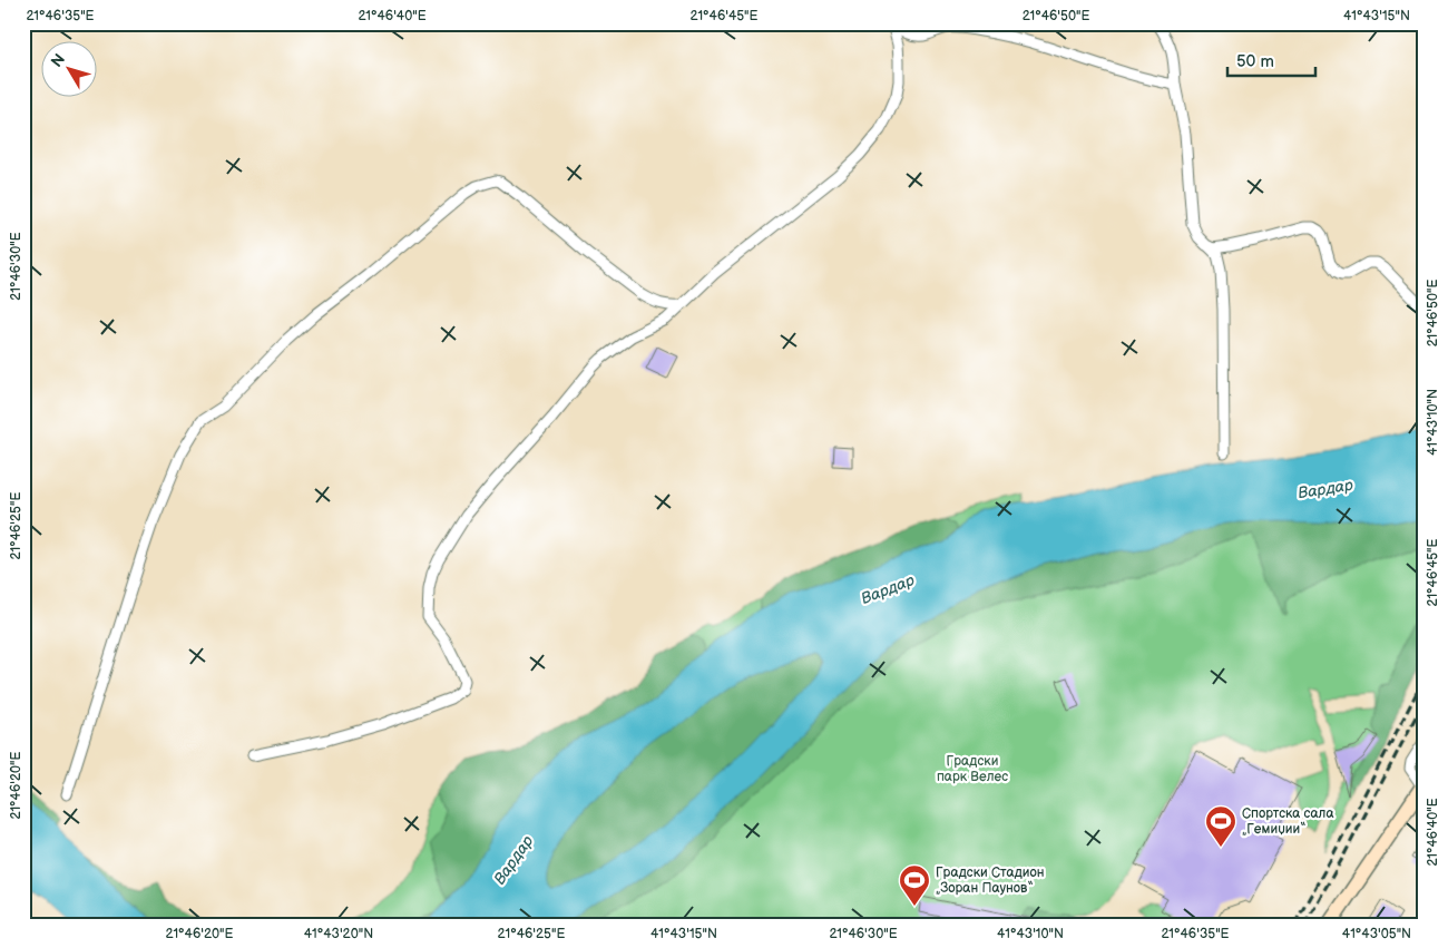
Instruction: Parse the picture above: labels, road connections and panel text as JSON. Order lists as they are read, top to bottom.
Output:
{
  "water": ["Вардар"],
  "parks": ["Градски парк Велес"],
  "places": {
    "sports": ["Спортска сала „Гемиџии“", "Градски Стадион „Зоран Паунов“"]
  },
  "scale_bar": "50 m",
  "north": "top left",
  "coordinates": [
    "21°46'35\"E",
    "21°46'40\"E",
    "21°46'45\"E",
    "21°46'50\"E",
    "41°43'15\"N",
    "21°46'30\"E",
    "41°43'10\"N",
    "21°46'25\"E",
    "21°46'20\"E",
    "41°43'20\"N",
    "41°43'05\"N"
  ]
}
